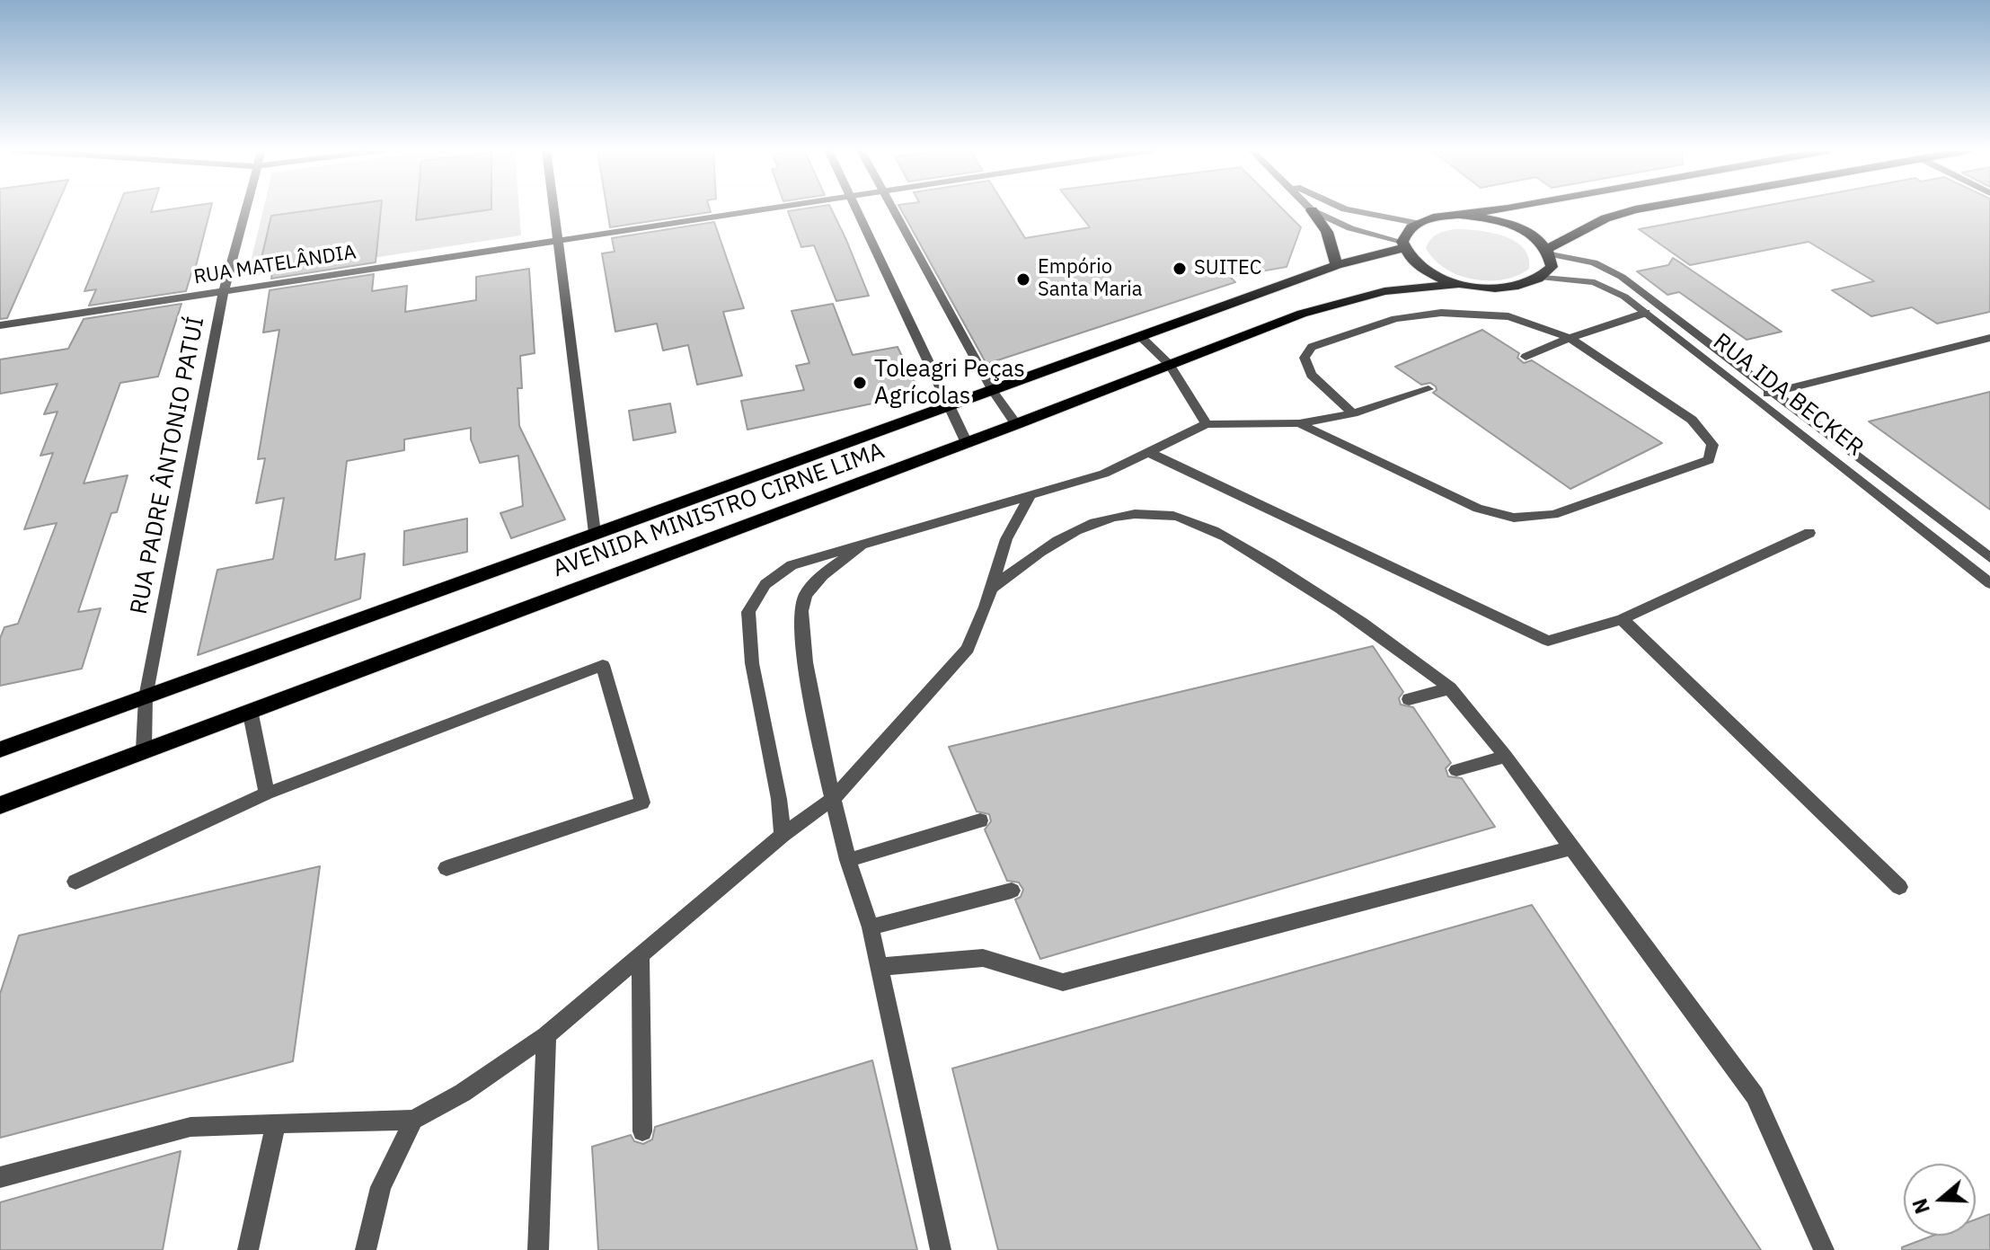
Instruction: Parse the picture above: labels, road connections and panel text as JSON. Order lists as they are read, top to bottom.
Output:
{
  "streets": {
    "main road": ["AVENIDA MINISTRO CIRNE LIMA"],
    "street": ["RUA MATELÂNDIA", "RUA IDA BECKER", "RUA PADRE ÂNTONIO PATUÍ"]
  },
  "crossings": [
    ["RUA MATELÂNDIA", "RUA PADRE ÂNTONIO PATUÍ"],
    ["RUA PADRE ÂNTONIO PATUÍ", "AVENIDA MINISTRO CIRNE LIMA"]
  ],
  "places": ["SUITEC", "Empório Santa Maria", "Toleagri Peças Agrícolas"],
  "north": "left"
}
